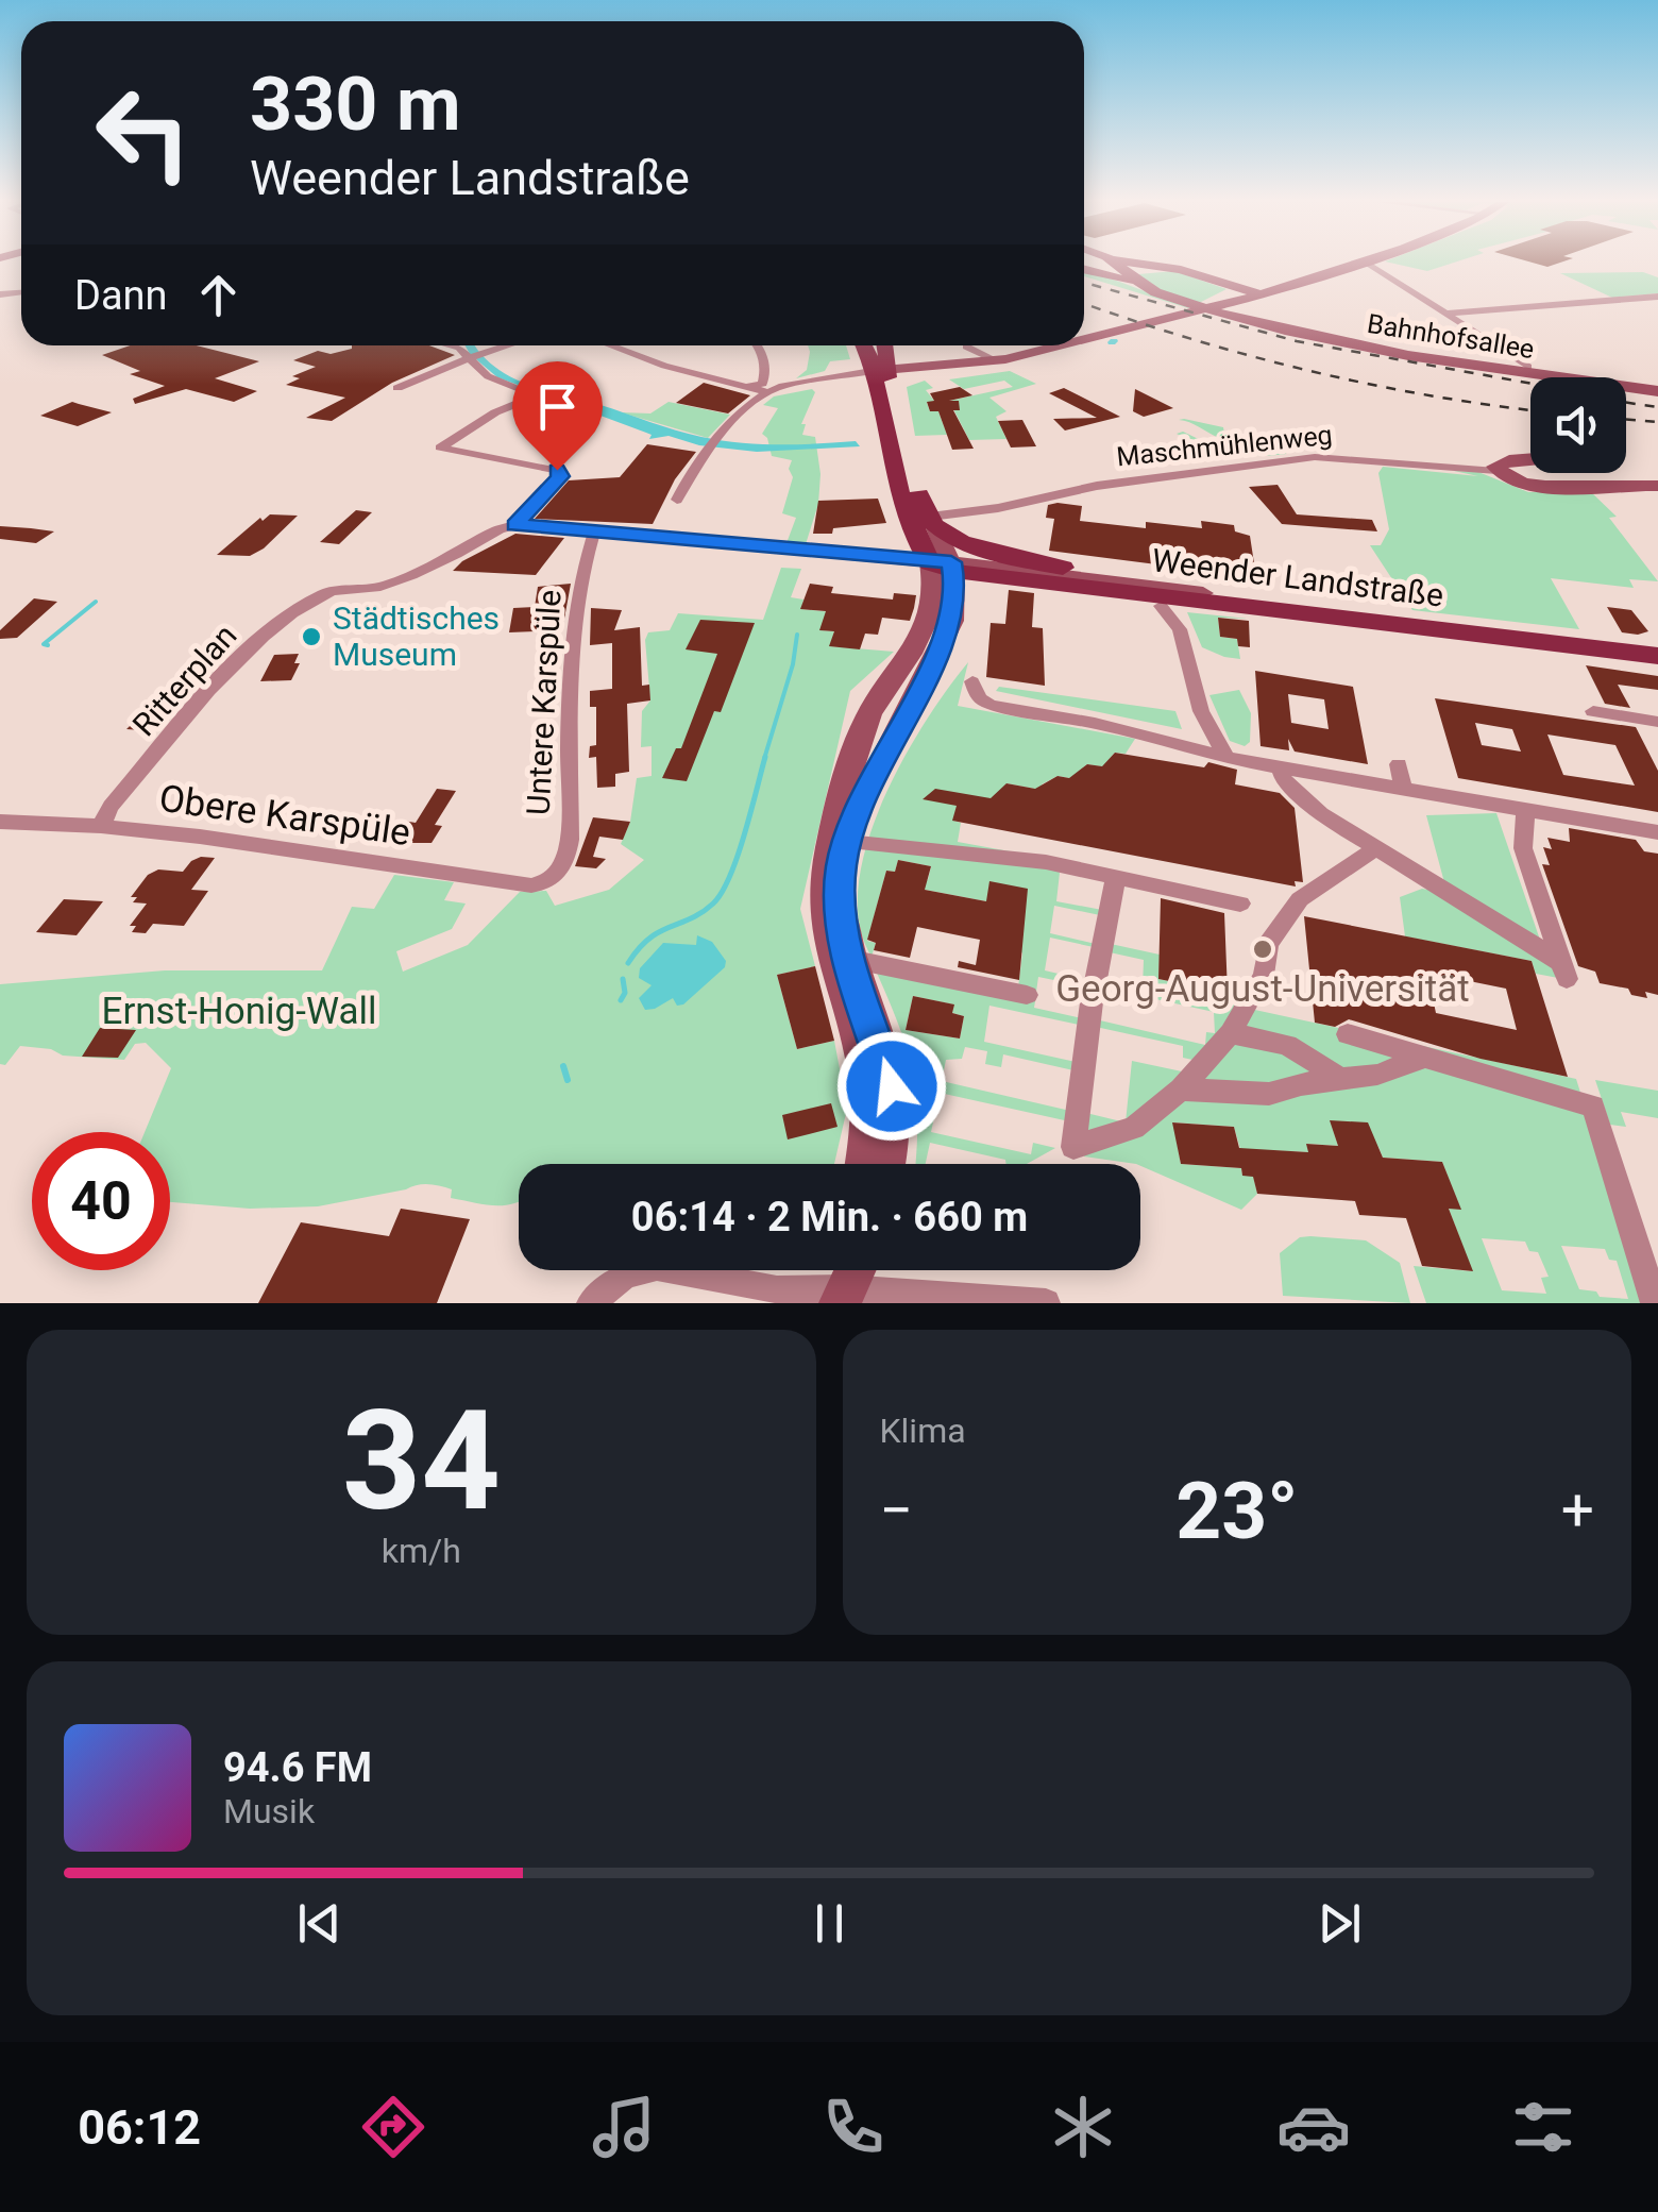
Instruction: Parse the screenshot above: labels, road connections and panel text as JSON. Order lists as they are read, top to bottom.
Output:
{
  "streets": {
    "main road": ["Weender Landstraße"],
    "street": [
      "Bahnhofsallee",
      "Maschmühlenweg",
      "Ritterplan",
      "Untere Karspüle",
      "Obere Karspüle"
    ]
  },
  "crossings": [
    ["Maschmühlenweg", "Weender Landstraße"],
    ["Weender Landstraße", "Ritterplan"],
    ["Weender Landstraße", "Untere Karspüle"],
    ["Ritterplan", "Obere Karspüle"],
    ["Untere Karspüle", "Obere Karspüle"]
  ],
  "parks": ["Ernst-Honig-Wall"],
  "places": ["Städtisches Museum", "Georg-August-Universität"],
  "page": {
    "turn": ["330 m", "Weender Landstraße"],
    "then": "Dann",
    "limit": "40",
    "trip": "06:14 · 2 Min. · 660 m",
    "tile": [
      ["34", "km/h"],
      "Klima"
    ],
    "heat": ["−", "23°", "+"],
    "song": ["94.6 FM", "Musik"],
    "tabs": "06:12"
  }
}
